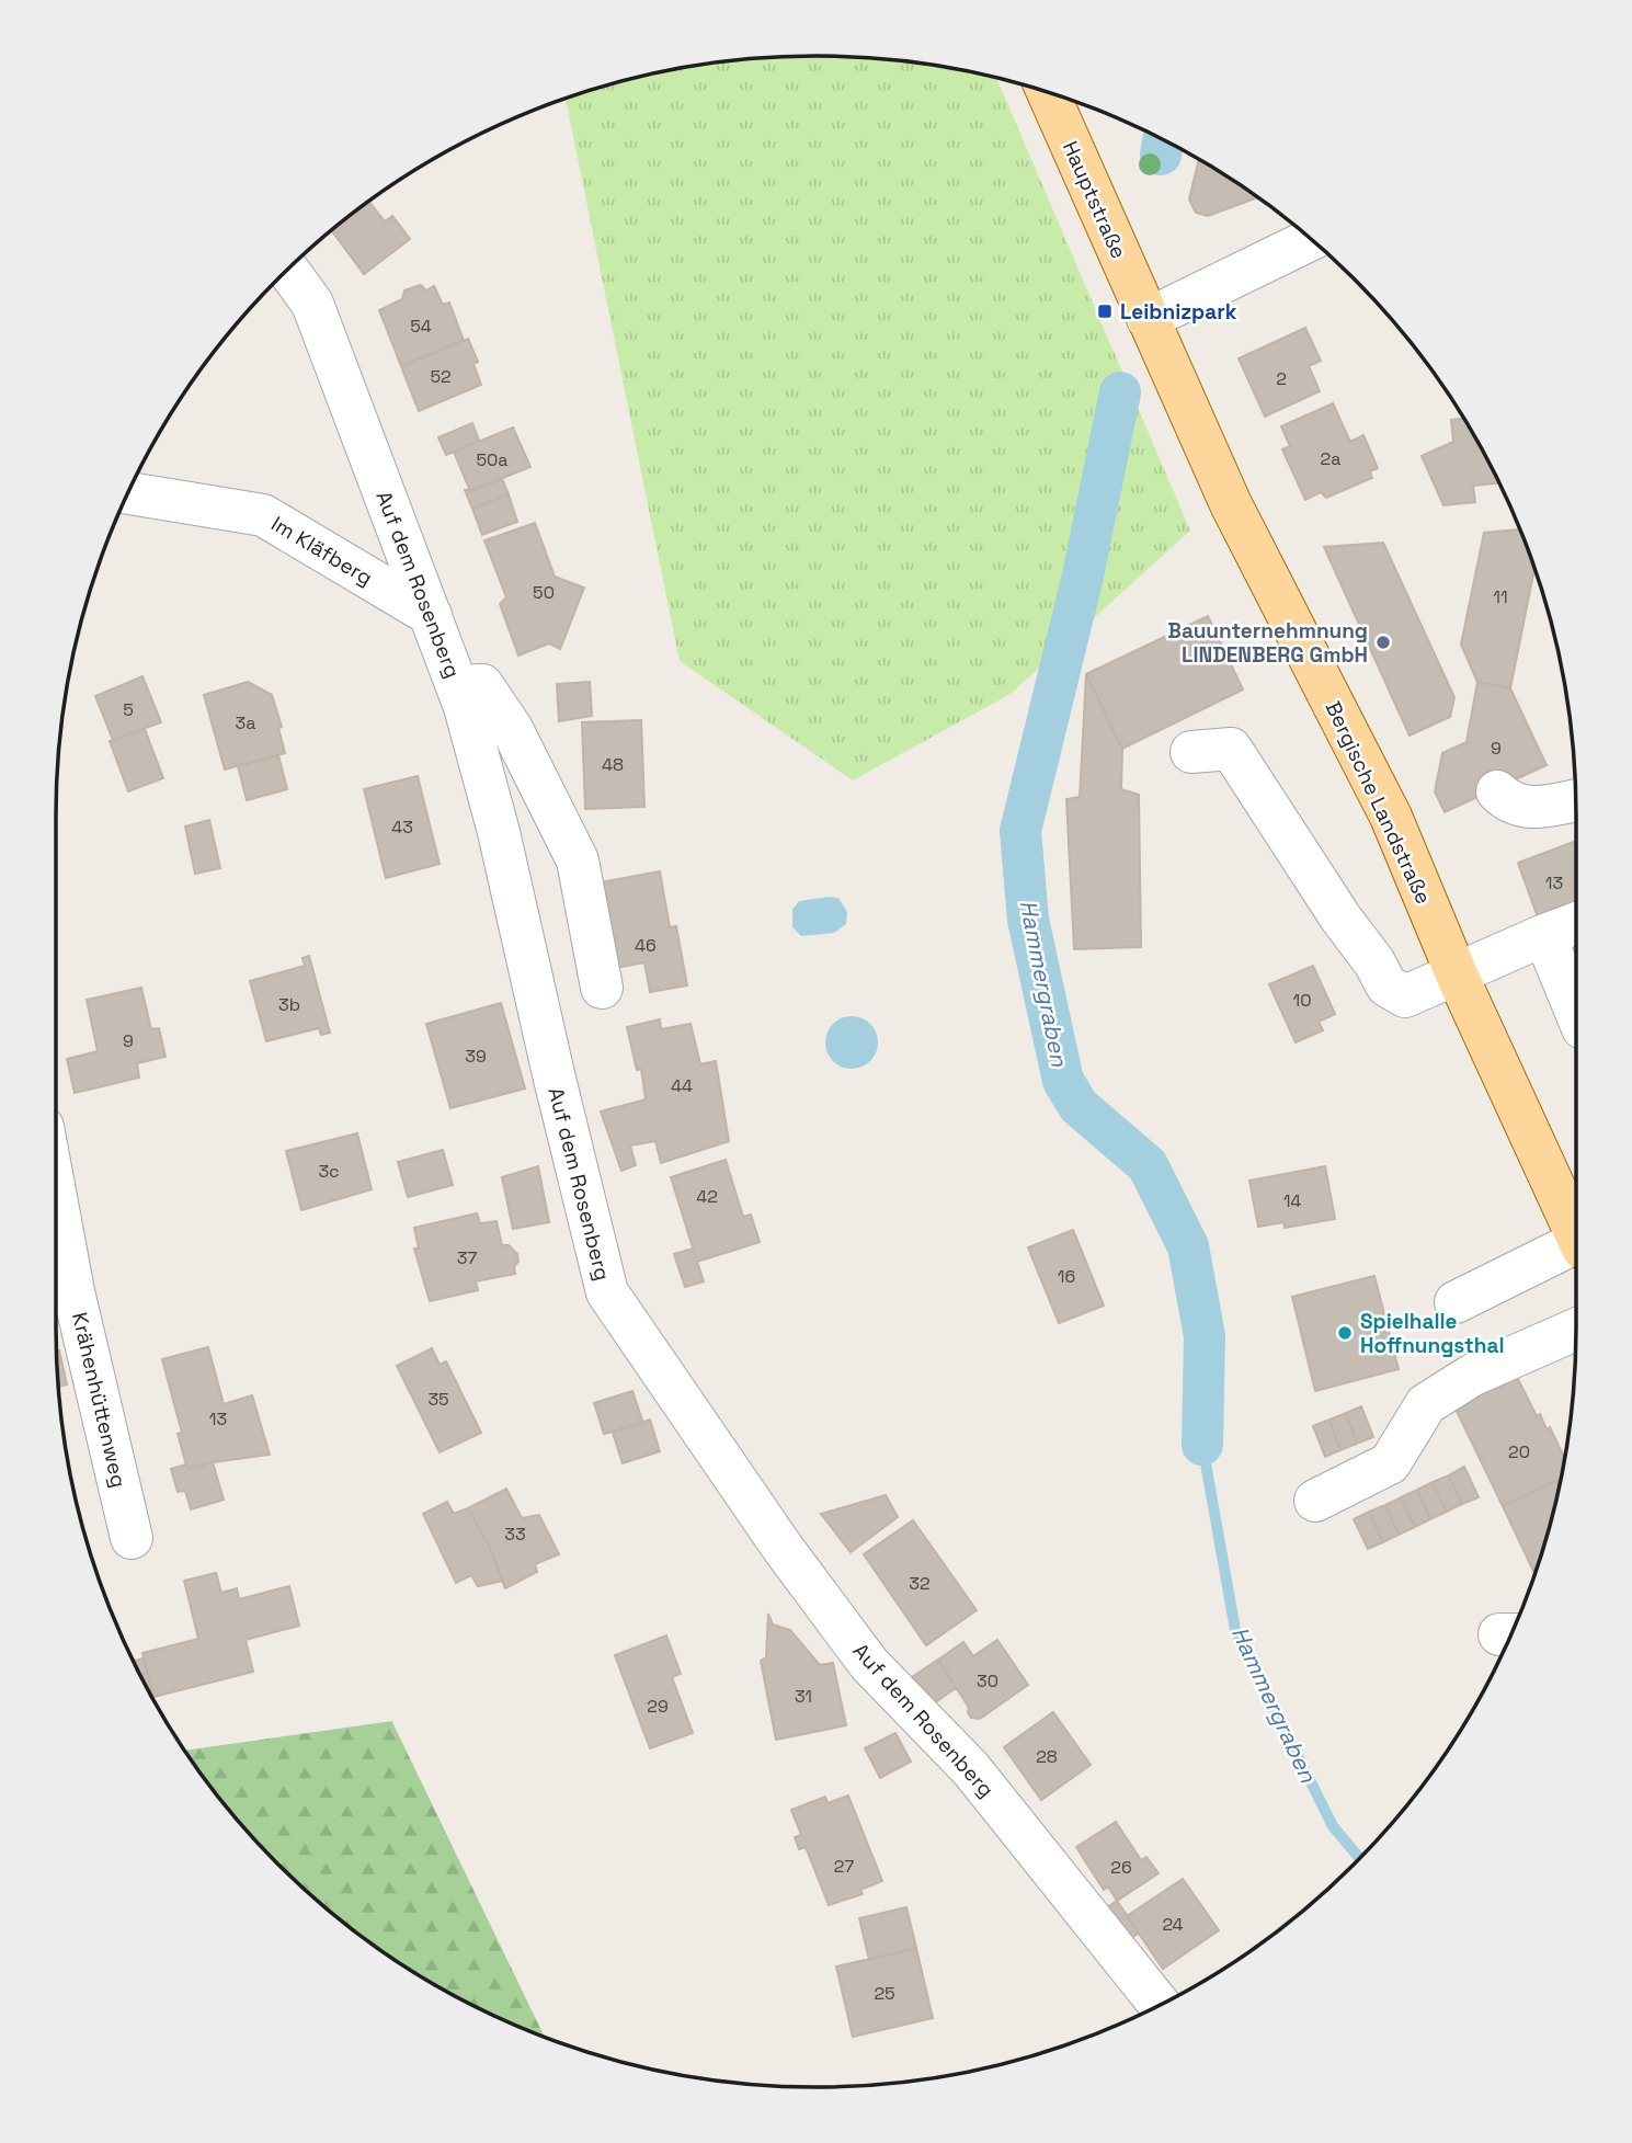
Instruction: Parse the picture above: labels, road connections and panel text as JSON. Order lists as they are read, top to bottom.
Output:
{
  "streets": {
    "main road": ["Hauptstraße", "Bergische Landstraße"],
    "street": ["Im Kläfberg", "Auf dem Rosenberg", "Krähenhüttenweg"]
  },
  "crossings": [
    ["Hauptstraße", "Bergische Landstraße"],
    ["Im Kläfberg", "Auf dem Rosenberg"]
  ],
  "water": ["Hammergraben"],
  "places": {
    "transit": ["Leibnizpark"],
    "other": ["Bauunternehmnung LINDENBERG GmbH", "Spielhalle Hoffnungsthal"]
  },
  "house_numbers": [
    "54",
    "52",
    "2",
    "2a",
    "50a",
    "50",
    "11",
    "5",
    "3a",
    "9",
    "48",
    "43",
    "13",
    "46",
    "10",
    "3b",
    "9",
    "39",
    "44",
    "3c",
    "42",
    "14",
    "37",
    "16",
    "35",
    "13",
    "20",
    "33",
    "32",
    "30",
    "31",
    "29",
    "28",
    "27",
    "26",
    "24",
    "25"
  ]
}
